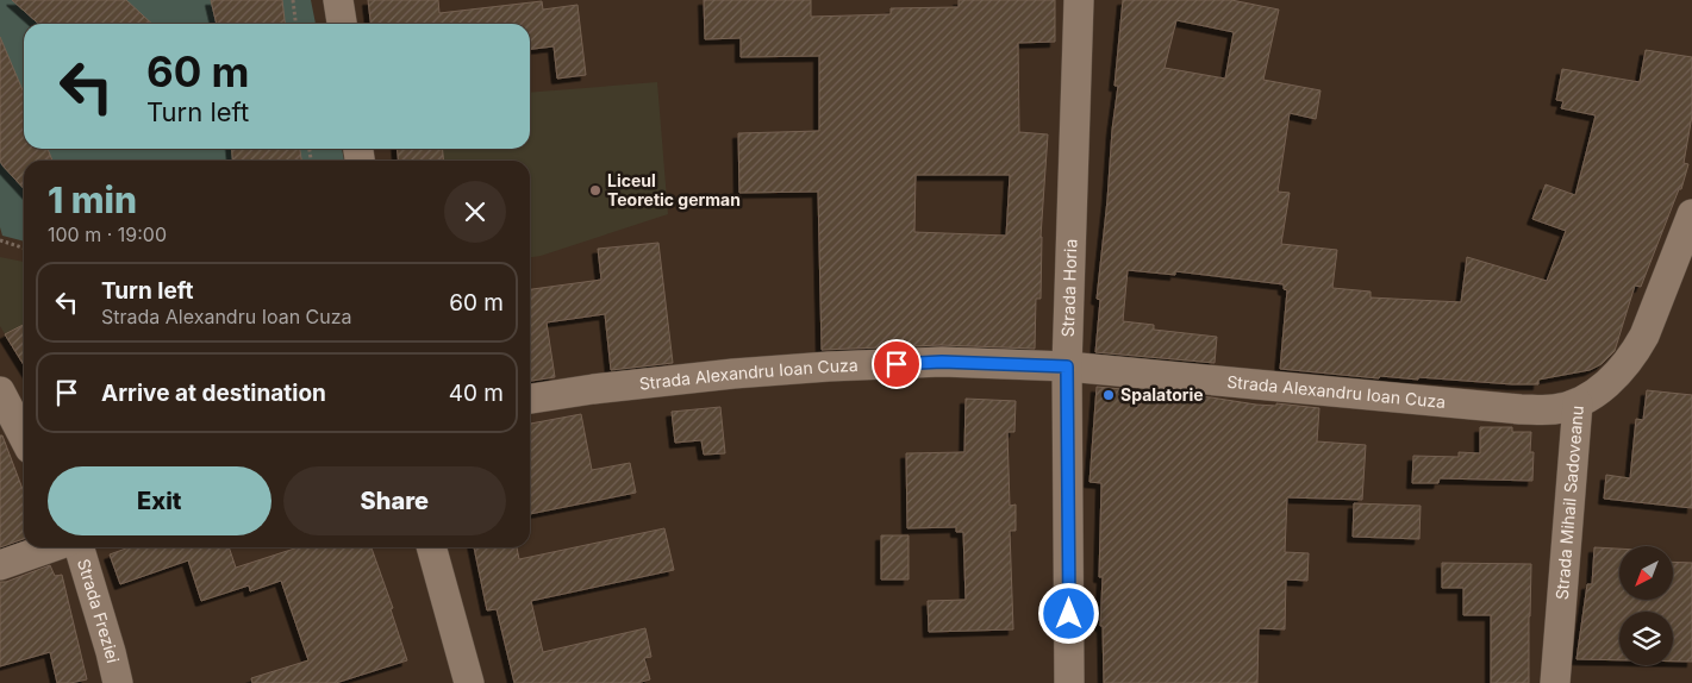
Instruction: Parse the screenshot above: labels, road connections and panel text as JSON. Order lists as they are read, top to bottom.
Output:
{
  "streets": {
    "street": [
      "Strada Horia",
      "Strada Alexandru Ioan Cuza",
      "Strada Mihail Sadoveanu",
      "Strada Freziei"
    ]
  },
  "crossings": [
    ["Strada Horia", "Strada Alexandru Ioan Cuza"],
    ["Strada Alexandru Ioan Cuza", "Strada Mihail Sadoveanu"]
  ],
  "places": ["Liceul Teoretic german", "Spalatorie"],
  "north": "bottom left",
  "page": {
    "turn": ["60 m", "Turn left"],
    "heading": ["1 min", "100 m · 19:00"],
    "list": [
      {
        "name": "Turn left",
        "note": "Strada Alexandru Ioan Cuza",
        "value": "60 m"
      },
      {
        "name": "Arrive at destination",
        "value": "40 m"
      }
    ],
    "buttons": ["Exit", "Share"]
  }
}
